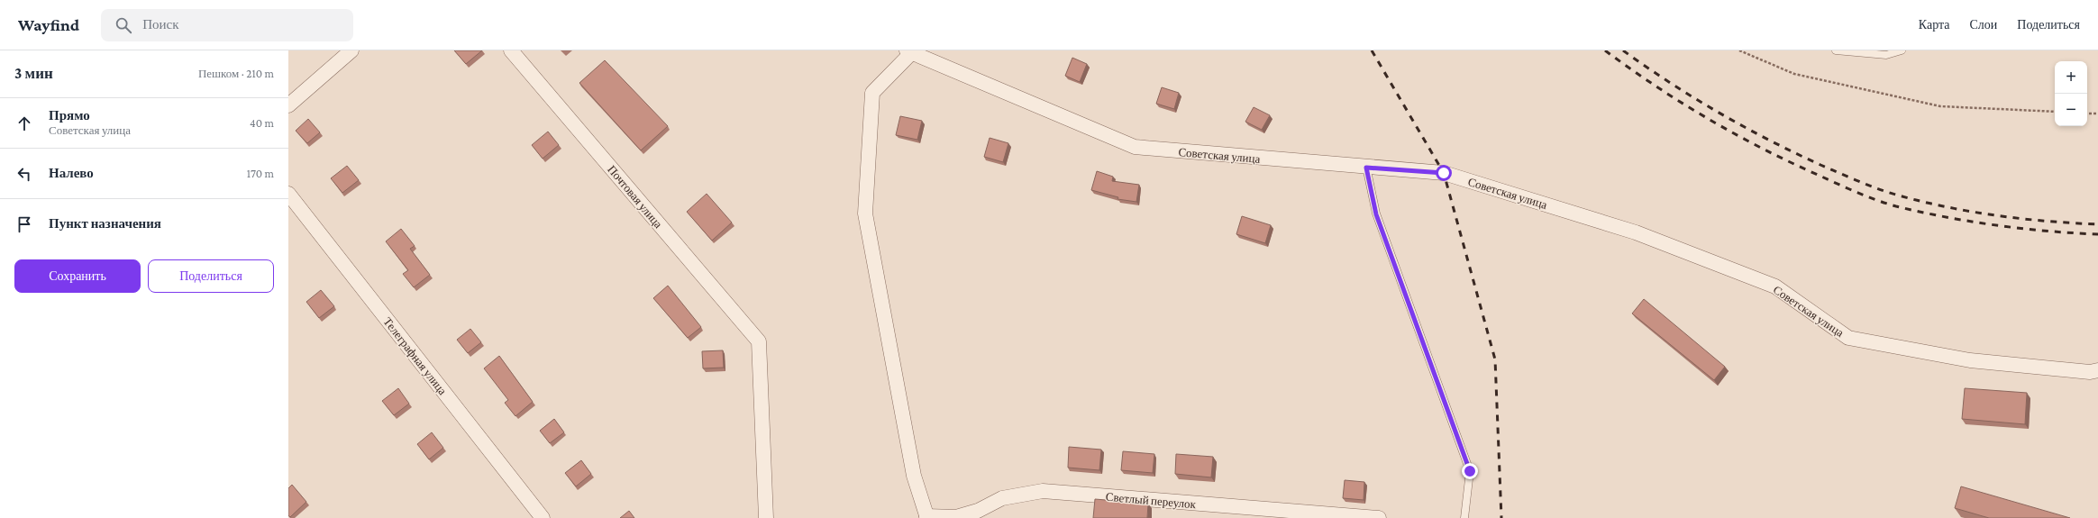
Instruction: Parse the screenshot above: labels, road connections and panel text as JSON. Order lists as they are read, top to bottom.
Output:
{
  "streets": {
    "street": [
      "Советская улица",
      "Почтовая улица",
      "Телеграфная улица",
      "Светлый переулок"
    ]
  },
  "page": {
    "header": "Wayfind",
    "search": "Поиск",
    "nav": ["Карта", "Слои", "Поделиться"],
    "heading": ["3 мин", "Пешком · 210 m"],
    "map_buttons": ["+", "−"],
    "list": [
      ["Прямо", "Советская улица", "40 m"],
      ["Налево", "170 m"],
      "Пункт назначения"
    ],
    "buttons": ["Сохранить", "Поделиться"]
  }
}
